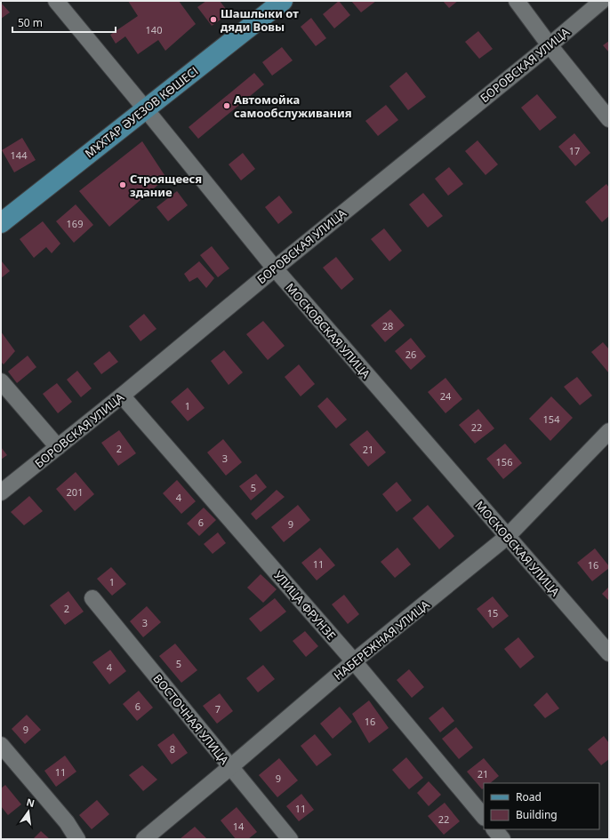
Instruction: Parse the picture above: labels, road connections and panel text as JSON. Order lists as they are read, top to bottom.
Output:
{
  "streets": {
    "main road": ["МҰХТАР ӘУЕЗОВ КӨШЕСІ"],
    "street": [
      "БОРОВСКАЯ УЛИЦА",
      "МОСКОВСКАЯ УЛИЦА",
      "УЛИЦА ФРУНЗЕ",
      "НАБЕРЕЖНАЯ УЛИЦА",
      "ВОСТОЧНАЯ УЛИЦА"
    ]
  },
  "crossings": [
    ["БОРОВСКАЯ УЛИЦА", "МОСКОВСКАЯ УЛИЦА"],
    ["БОРОВСКАЯ УЛИЦА", "УЛИЦА ФРУНЗЕ"],
    ["МҰХТАР ӘУЕЗОВ КӨШЕСІ", "МОСКОВСКАЯ УЛИЦА"],
    ["МОСКОВСКАЯ УЛИЦА", "НАБЕРЕЖНАЯ УЛИЦА"],
    ["УЛИЦА ФРУНЗЕ", "НАБЕРЕЖНАЯ УЛИЦА"],
    ["НАБЕРЕЖНАЯ УЛИЦА", "ВОСТОЧНАЯ УЛИЦА"]
  ],
  "places": ["Шашлыки от дяди Вовы", "Автомойка самообслуживания", "Строящееся здание"],
  "house_numbers": [
    "140",
    "17",
    "144",
    "169",
    "28",
    "26",
    "24",
    "1",
    "154",
    "22",
    "2",
    "21",
    "3",
    "156",
    "5",
    "201",
    "4",
    "6",
    "9",
    "11",
    "16",
    "1",
    "2",
    "15",
    "3",
    "5",
    "4",
    "6",
    "7",
    "16",
    "9",
    "8",
    "11",
    "21",
    "9",
    "11",
    "22",
    "14"
  ],
  "legend": ["Road", "Building"],
  "scale_bar": "50 m",
  "north": "top"
}
